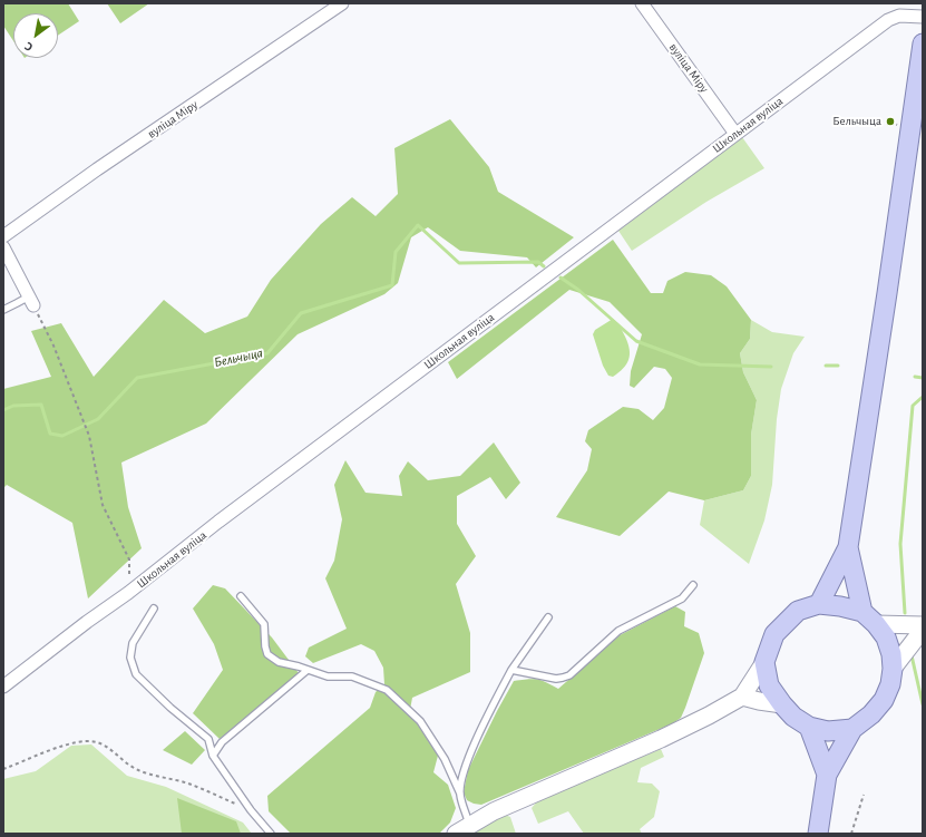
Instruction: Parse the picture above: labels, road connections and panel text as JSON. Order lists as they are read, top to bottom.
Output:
{
  "streets": {
    "street": ["вуліца Міру", "Школьная вуліца"]
  },
  "crossings": [
    ["вуліца Міру", "Школьная вуліца"]
  ],
  "water": ["Бельчыца"],
  "places": ["Бельчыца"],
  "north": "bottom left"
}
